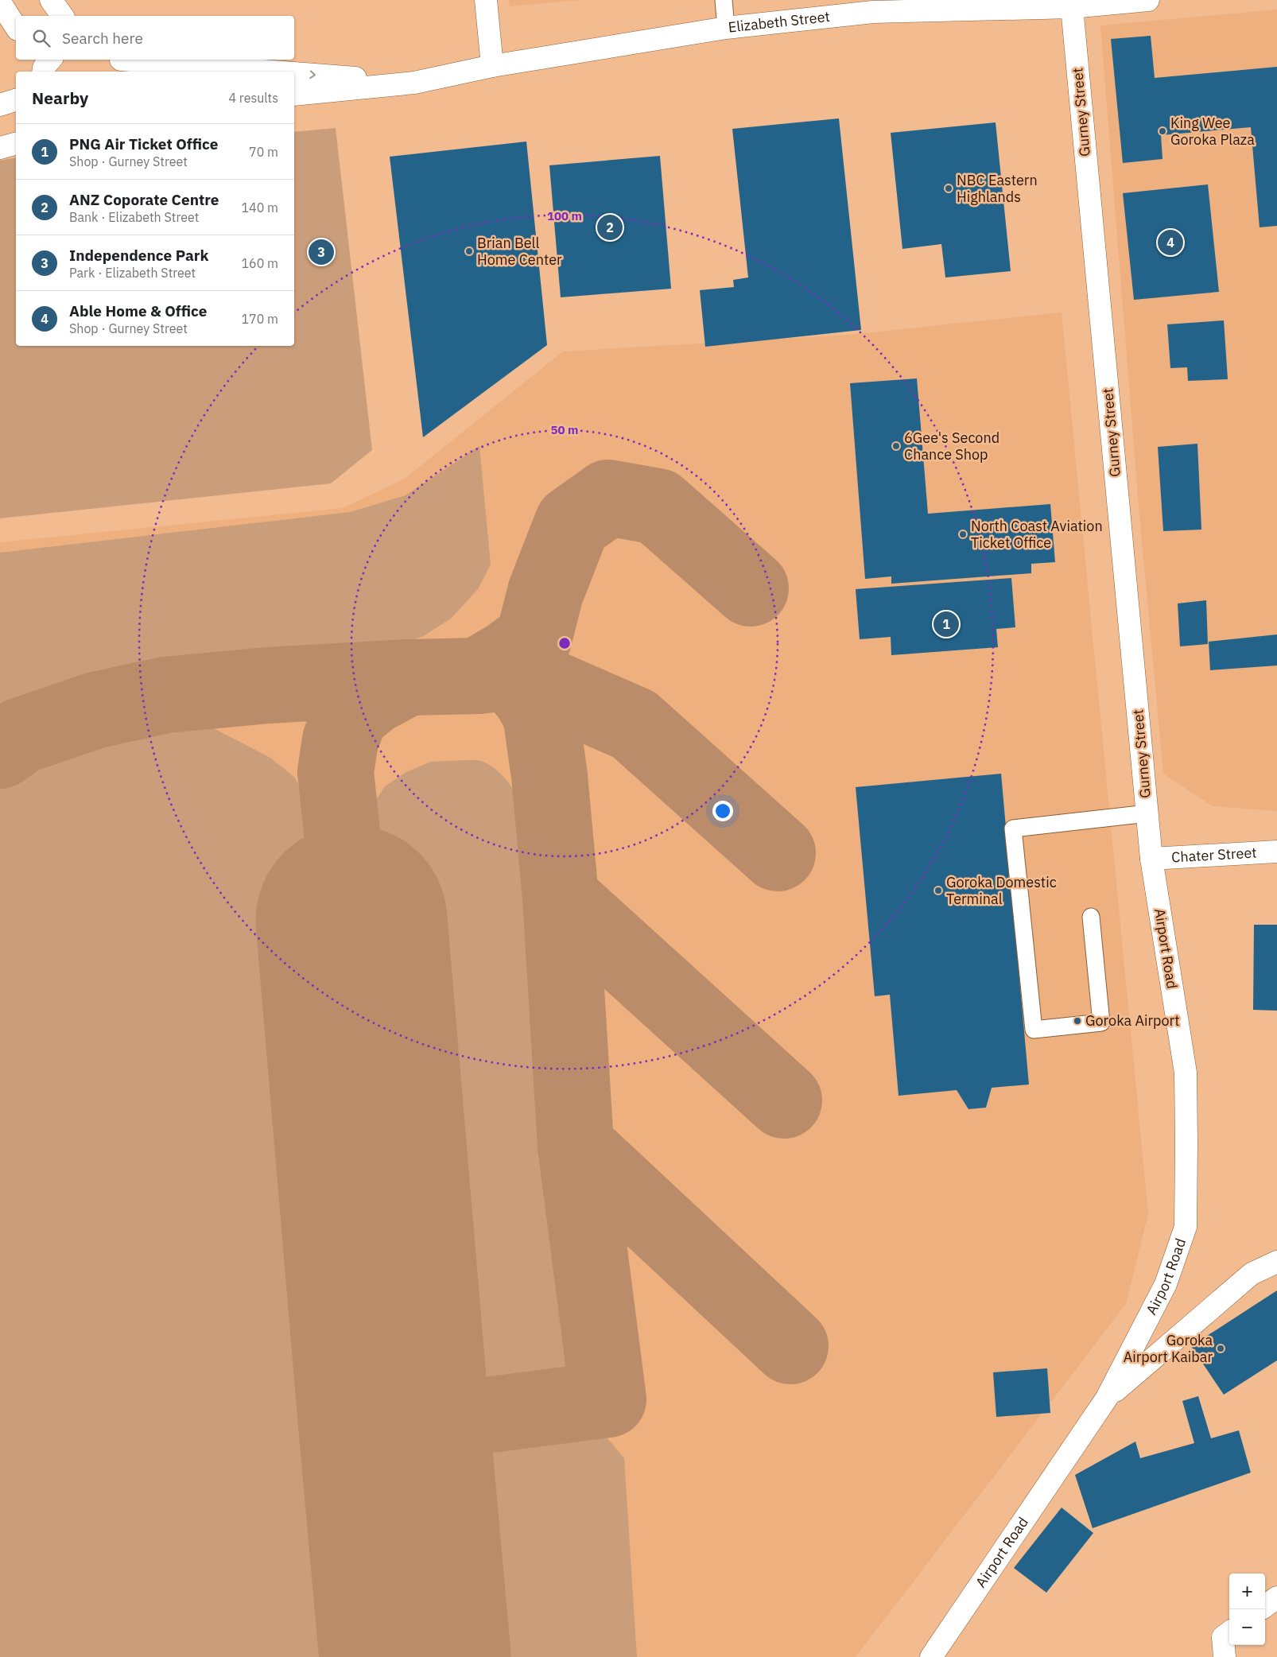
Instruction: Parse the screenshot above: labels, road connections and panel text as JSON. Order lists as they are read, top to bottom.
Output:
{
  "streets": {
    "street": [
      "Elizabeth Street",
      "Gurney Street",
      "Chater Street",
      "Airport Road"
    ]
  },
  "crossings": [
    ["Elizabeth Street", "Gurney Street"],
    ["Gurney Street", "Chater Street"],
    ["Gurney Street", "Airport Road"],
    ["Chater Street", "Airport Road"]
  ],
  "places": [
    "King Wee Goroka Plaza",
    "NBC Eastern Highlands",
    "Brian Bell Home Center",
    "6Gee's Second Chance Shop",
    "North Coast Aviation Ticket Office",
    "Goroka Domestic Terminal",
    "Goroka Airport",
    "Goroka Airport Kaibar"
  ],
  "page": {
    "search": "Search here",
    "heading": ["Nearby", "4 results"],
    "list": [
      {
        "mark": "1",
        "name": "PNG Air Ticket Office",
        "note": "Shop · Gurney Street",
        "value": "70 m"
      },
      {
        "mark": "2",
        "name": "ANZ Coporate Centre",
        "note": "Bank · Elizabeth Street",
        "value": "140 m"
      },
      {
        "mark": "3",
        "name": "Independence Park",
        "note": "Park · Elizabeth Street",
        "value": "160 m"
      },
      {
        "mark": "4",
        "name": "Able Home & Office",
        "note": "Shop · Gurney Street",
        "value": "170 m"
      }
    ],
    "pins": [
      "2",
      "4",
      "3",
      "1"
    ],
    "map_buttons": ["+", "−"]
  },
  "rings": ["100 m", "50 m"]
}
